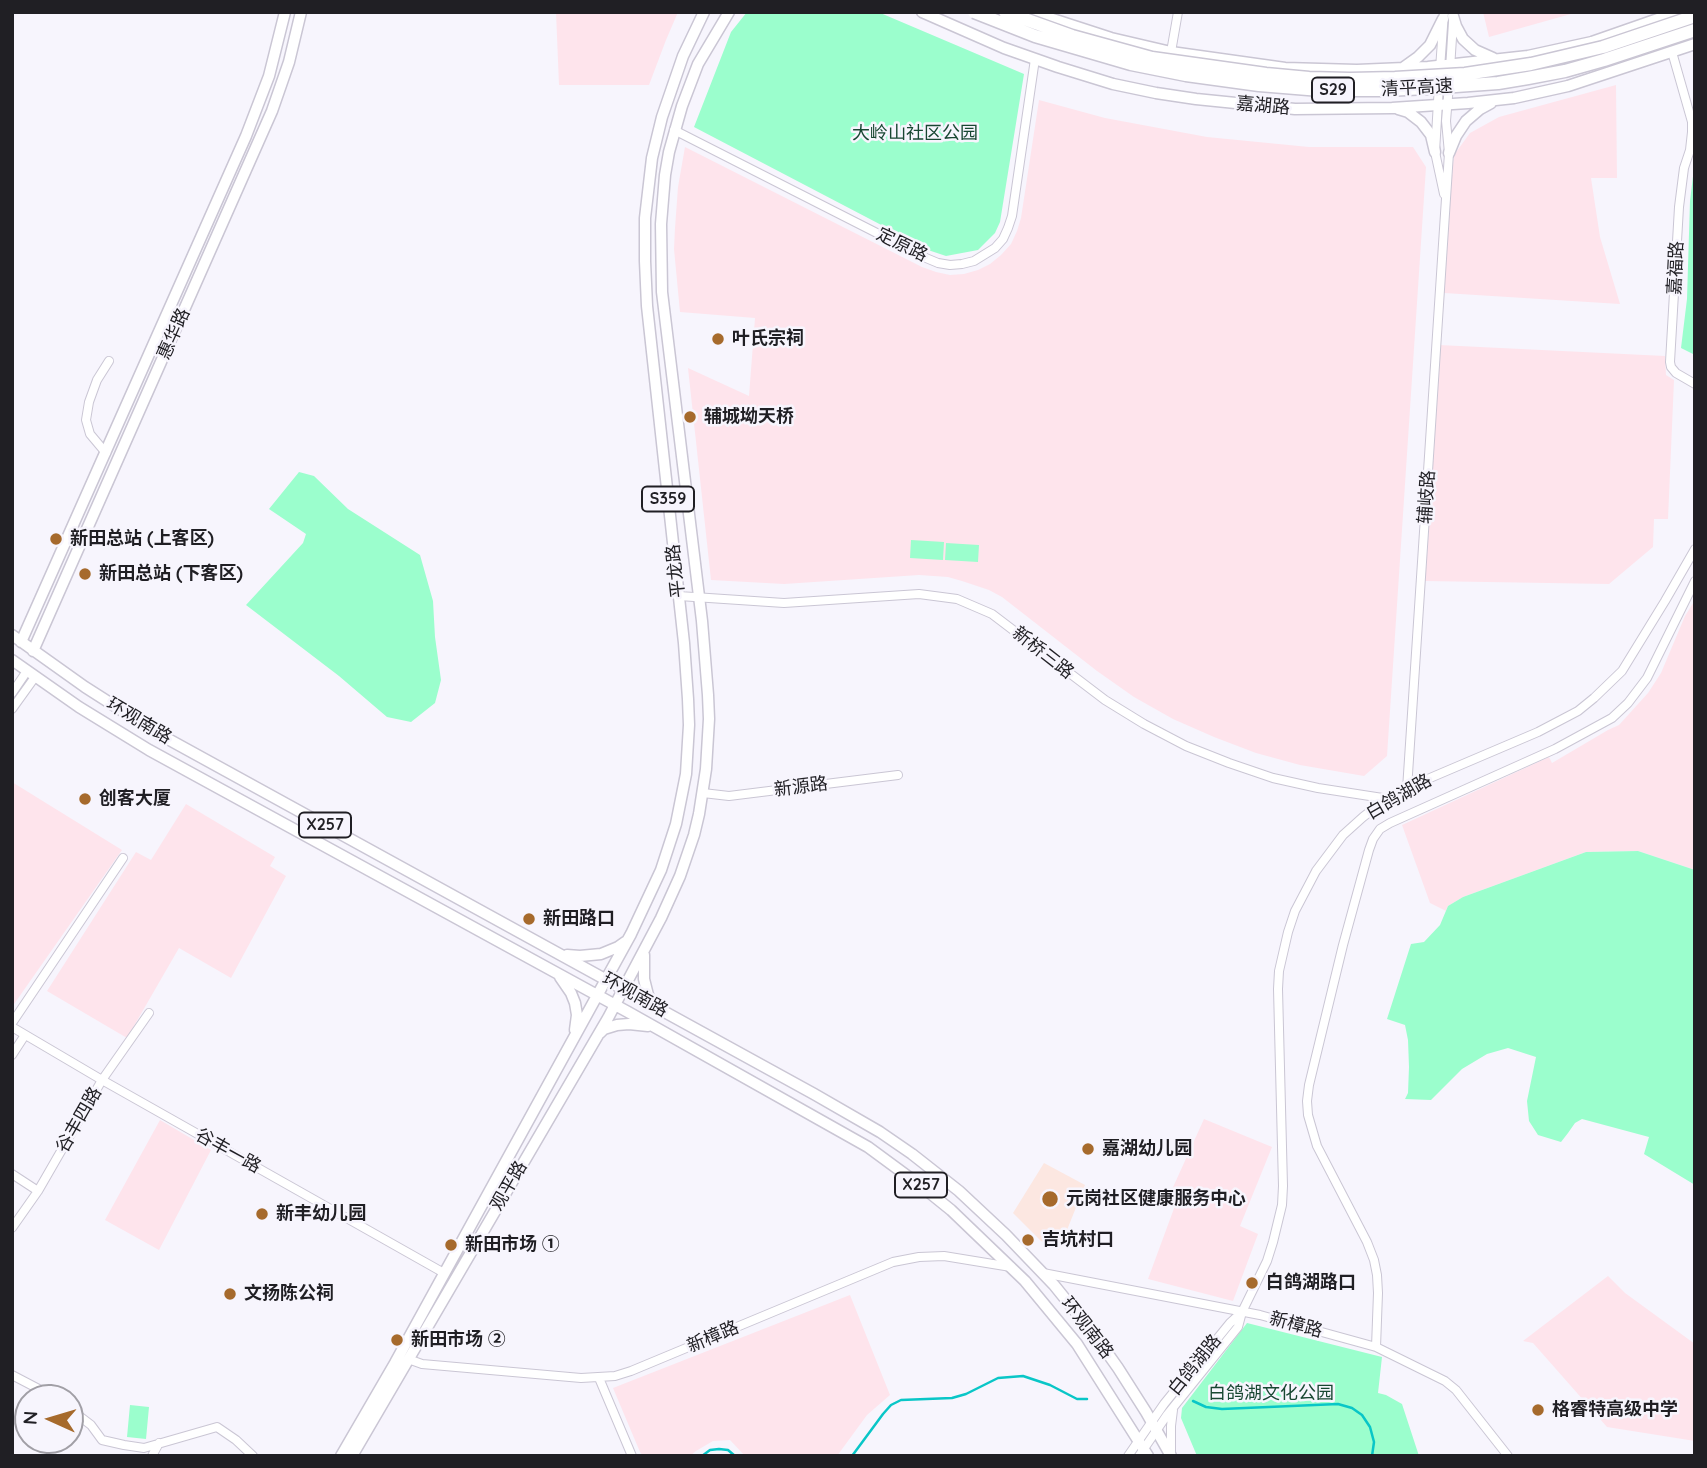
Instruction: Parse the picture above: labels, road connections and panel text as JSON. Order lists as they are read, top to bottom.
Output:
{
  "streets": {
    "highway": ["清平高速", "S29"],
    "main road": [
      "嘉湖路",
      "惠华路",
      "S359",
      "平龙路",
      "环观南路",
      "X257",
      "观平路"
    ],
    "street": [
      "定原路",
      "嘉福路",
      "辅岐路",
      "新桥三路",
      "新源路",
      "白鸽湖路",
      "谷丰四路",
      "谷丰一路",
      "新樟路"
    ]
  },
  "crossings": [
    ["嘉湖路", "定原路"],
    ["嘉湖路", "嘉福路"],
    ["嘉湖路", "辅岐路"],
    ["定原路", "平龙路"],
    ["惠华路", "环观南路"],
    ["辅岐路", "白鸽湖路"],
    ["平龙路", "新桥三路"],
    ["平龙路", "环观南路"],
    ["平龙路", "新源路"],
    ["平龙路", "观平路"],
    ["新桥三路", "白鸽湖路"],
    ["环观南路", "白鸽湖路"],
    ["环观南路", "观平路"],
    ["环观南路", "新樟路"],
    ["白鸽湖路", "新樟路"],
    ["谷丰四路", "谷丰一路"],
    ["谷丰一路", "观平路"],
    ["观平路", "新樟路"]
  ],
  "parks": ["大岭山社区公园", "白鸽湖文化公园"],
  "places": [
    "叶氏宗祠",
    "辅城坳天桥",
    "新田总站 (上客区)",
    "新田总站 (下客区)",
    "创客大厦",
    "新田路口",
    "嘉湖幼儿园",
    "元岗社区健康服务中心",
    "新丰幼儿园",
    "吉坑村口",
    "新田市场 ①",
    "白鸽湖路口",
    "文扬陈公祠",
    "新田市场 ②",
    "格睿特高级中学"
  ],
  "north": "left"
}
